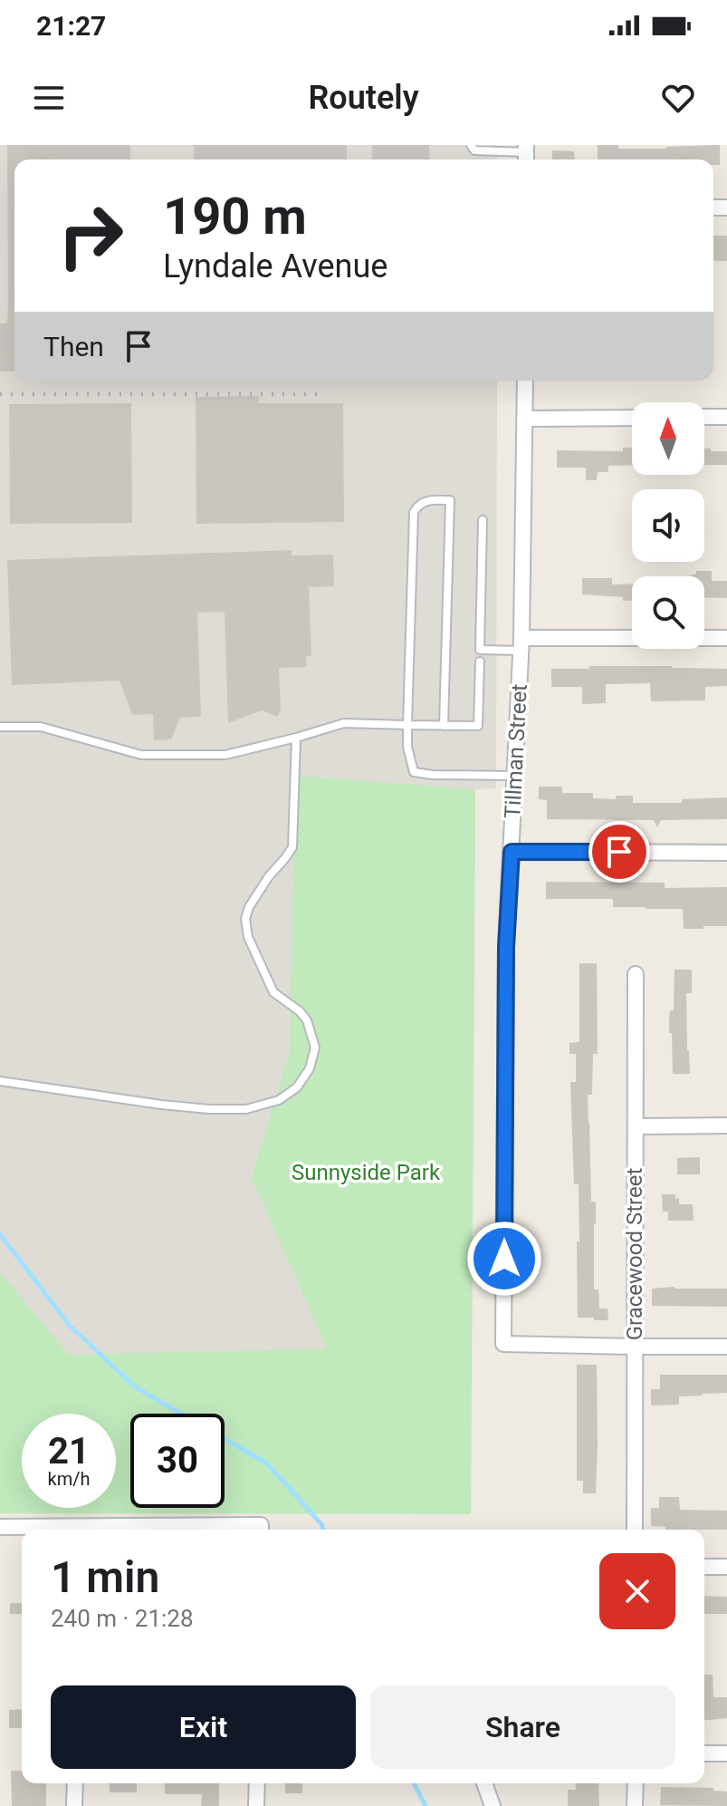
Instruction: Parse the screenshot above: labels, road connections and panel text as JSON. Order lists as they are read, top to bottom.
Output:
{
  "streets": {
    "street": ["Tillman Street", "Gracewood Street"]
  },
  "crossings": [
    ["Tillman Street", "Gracewood Street"]
  ],
  "parks": ["Sunnyside Park"],
  "north": "top",
  "page": {
    "status": "21:27",
    "header": "Routely",
    "turn": ["190 m", "Lyndale Avenue"],
    "then": "Then",
    "speed": "21 km/h",
    "limit": "30",
    "heading": ["1 min", "240 m · 21:28"],
    "buttons": ["Exit", "Share"]
  }
}
